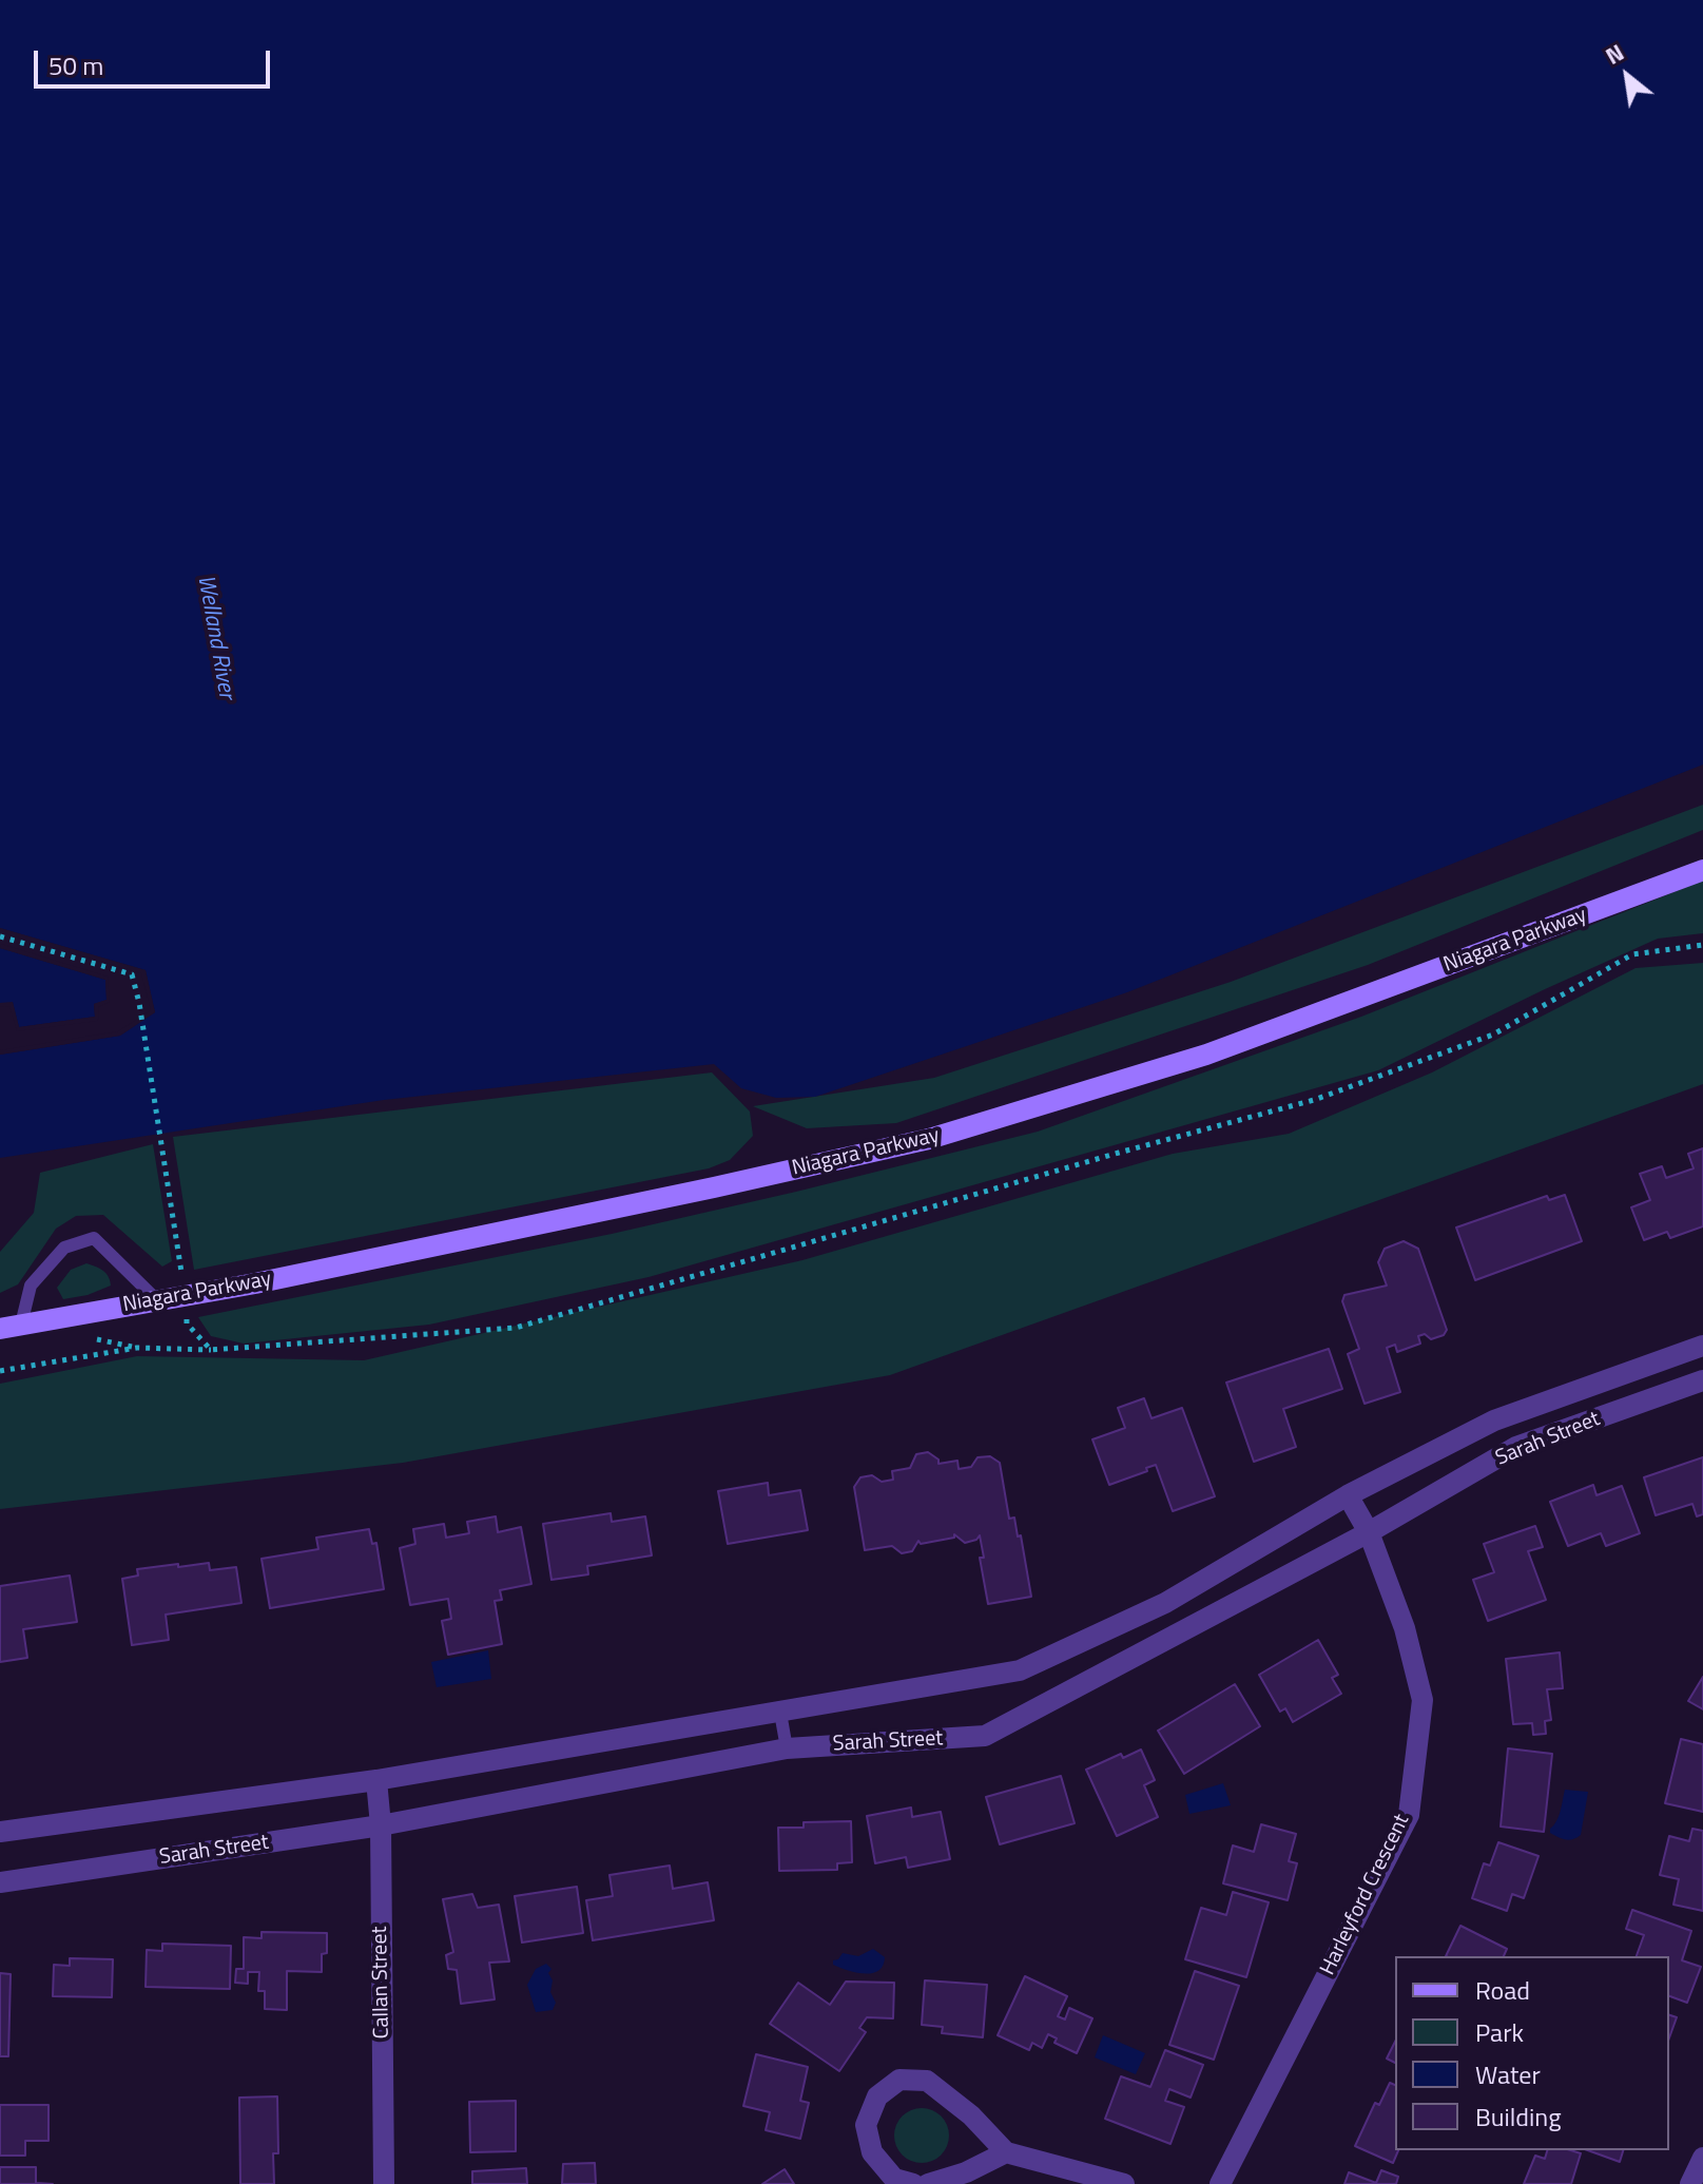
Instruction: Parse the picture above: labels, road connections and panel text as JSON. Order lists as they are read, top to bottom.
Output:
{
  "streets": {
    "main road": ["Niagara Parkway"],
    "street": ["Sarah Street", "Harleyford Crescent", "Callan Street"]
  },
  "crossings": [
    ["Sarah Street", "Harleyford Crescent"],
    ["Sarah Street", "Callan Street"]
  ],
  "water": ["Welland River"],
  "legend": [
    "Road",
    "Park",
    "Water",
    "Building"
  ],
  "scale_bar": "50 m",
  "north": "top left"
}
